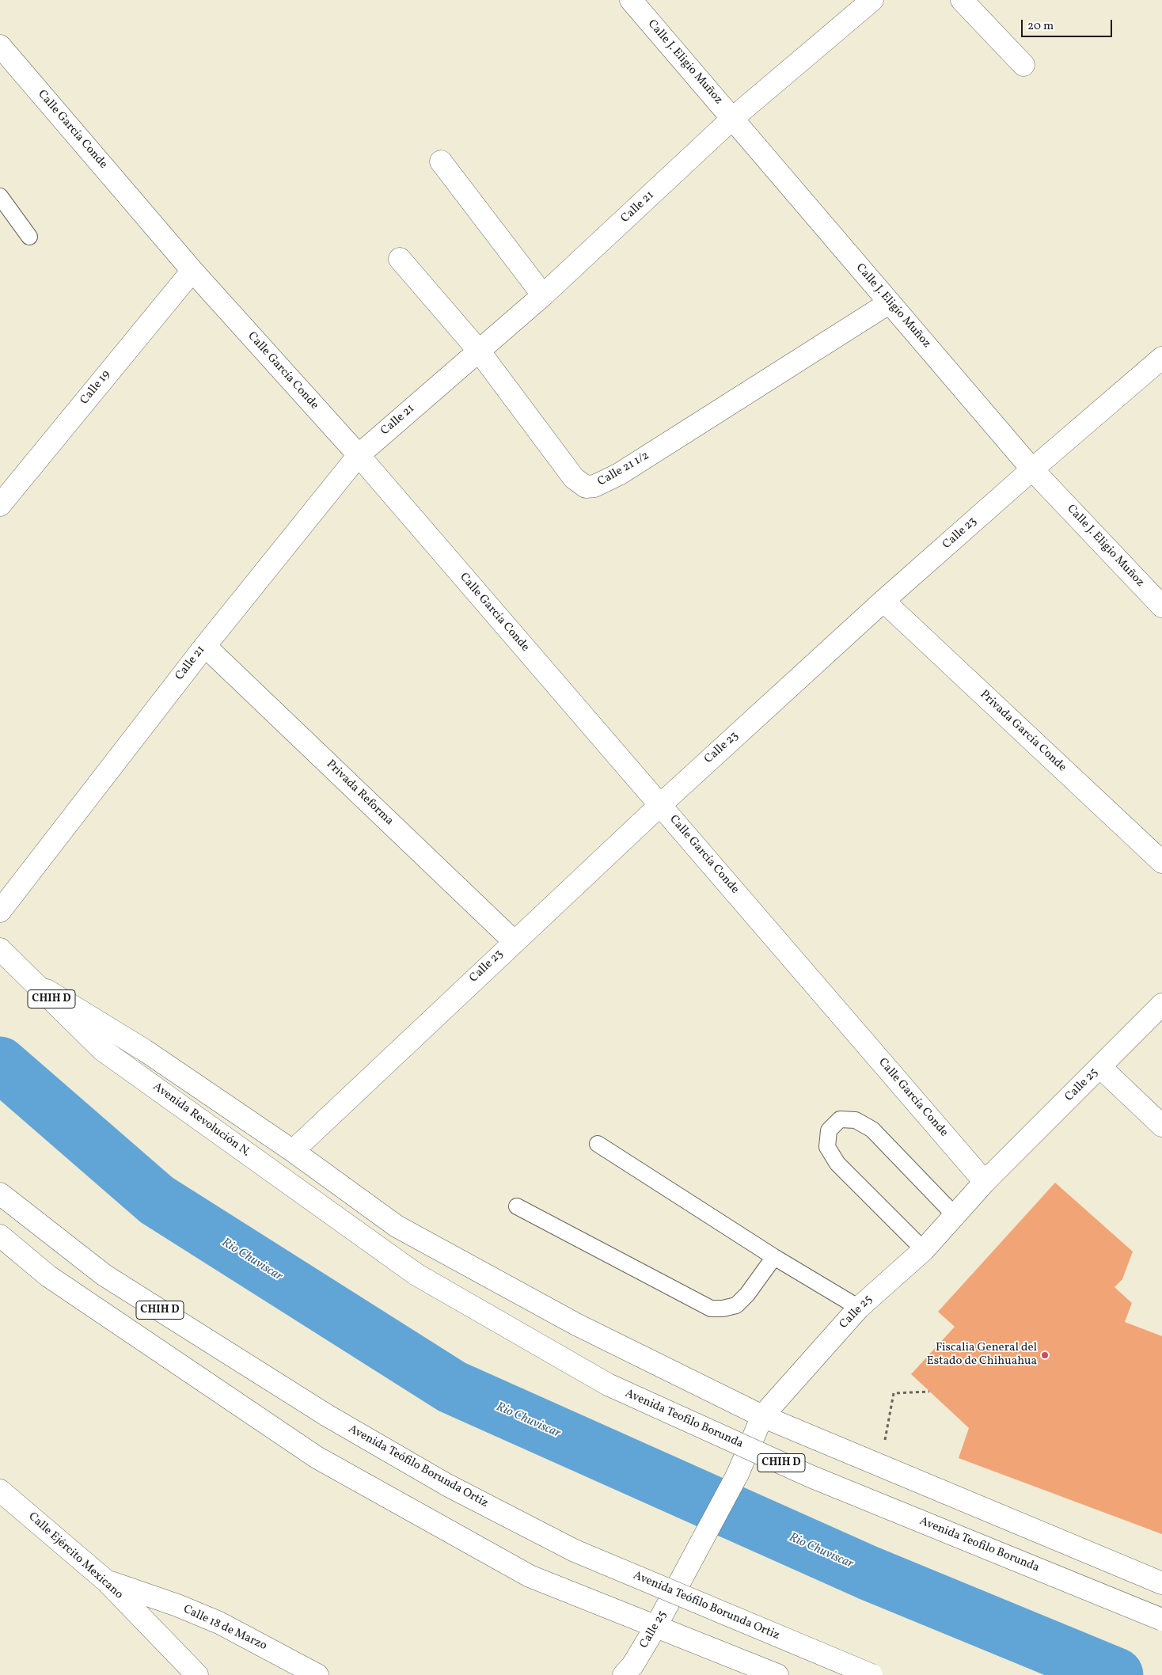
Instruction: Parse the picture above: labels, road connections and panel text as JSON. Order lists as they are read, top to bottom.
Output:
{
  "streets": {
    "street": [
      "Calle J. Eligio Muñoz",
      "Calle García Conde",
      "Calle 21",
      "Calle 19",
      "Calle 21 1/2",
      "Calle 23",
      "Privada García Conde",
      "Privada Reforma",
      "CHIH D",
      "Calle 25",
      "Avenida Revolución N.",
      "Avenida Teofilo Borunda",
      "Avenida Teófilo Borunda Ortiz",
      "Calle Ejército Mexicano",
      "Calle 18 de Marzo"
    ]
  },
  "crossings": [
    ["Calle J. Eligio Muñoz", "Calle 21"],
    ["Calle J. Eligio Muñoz", "Calle 21 1/2"],
    ["Calle J. Eligio Muñoz", "Calle 23"],
    ["Calle García Conde", "Calle 21"],
    ["Calle García Conde", "Calle 19"],
    ["Calle García Conde", "Calle 23"],
    ["Calle García Conde", "Calle 25"],
    ["Calle 21", "Calle 21 1/2"],
    ["Calle 21", "Privada Reforma"],
    ["Calle 23", "Privada García Conde"],
    ["Calle 23", "Privada Reforma"],
    ["Avenida Revolución N.", "Avenida Teofilo Borunda"],
    ["Calle Ejército Mexicano", "Calle 18 de Marzo"]
  ],
  "water": ["Rio Chuviscar"],
  "places": ["Fiscalia General del Estado de Chihuahua"],
  "scale_bar": "20 m"
}
